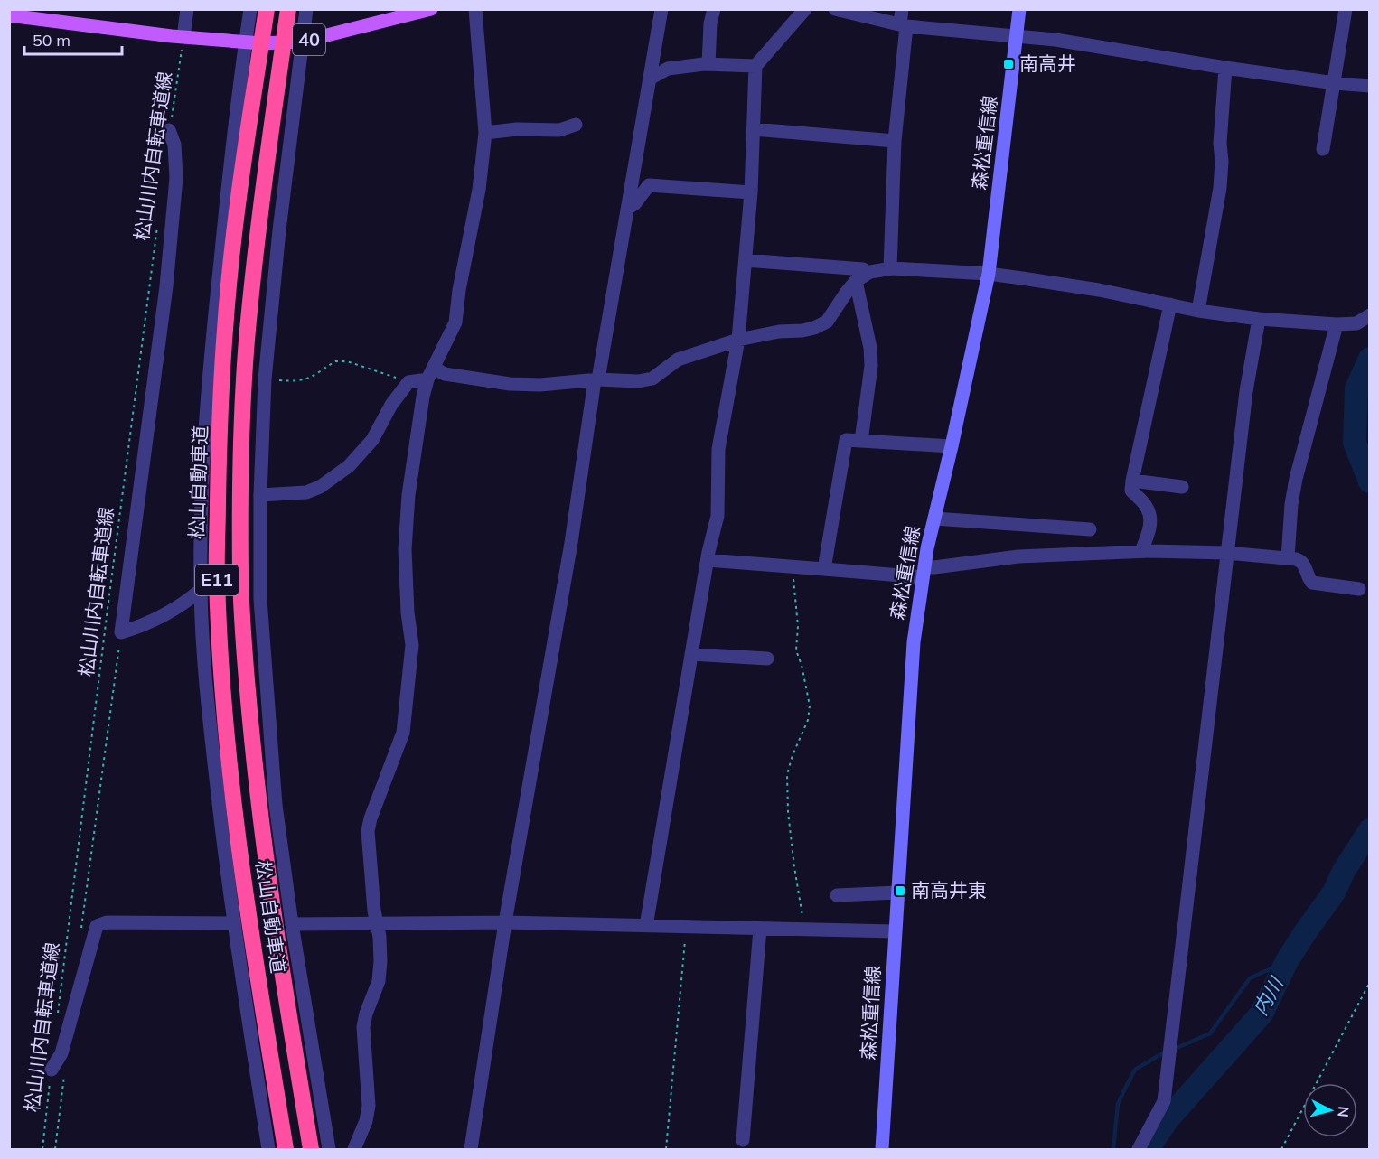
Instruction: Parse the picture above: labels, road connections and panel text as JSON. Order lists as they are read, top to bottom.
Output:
{
  "streets": {
    "highway": ["松山自動車道", "E11"],
    "main road": ["40", "森松重信線"],
    "path": ["松山川内自転車道線"]
  },
  "crossings": [
    ["40", "松山川内自転車道線"]
  ],
  "water": ["内川"],
  "places": {
    "transit": ["南高井", "南高井東"]
  },
  "scale_bar": "50 m",
  "north": "right"
}
